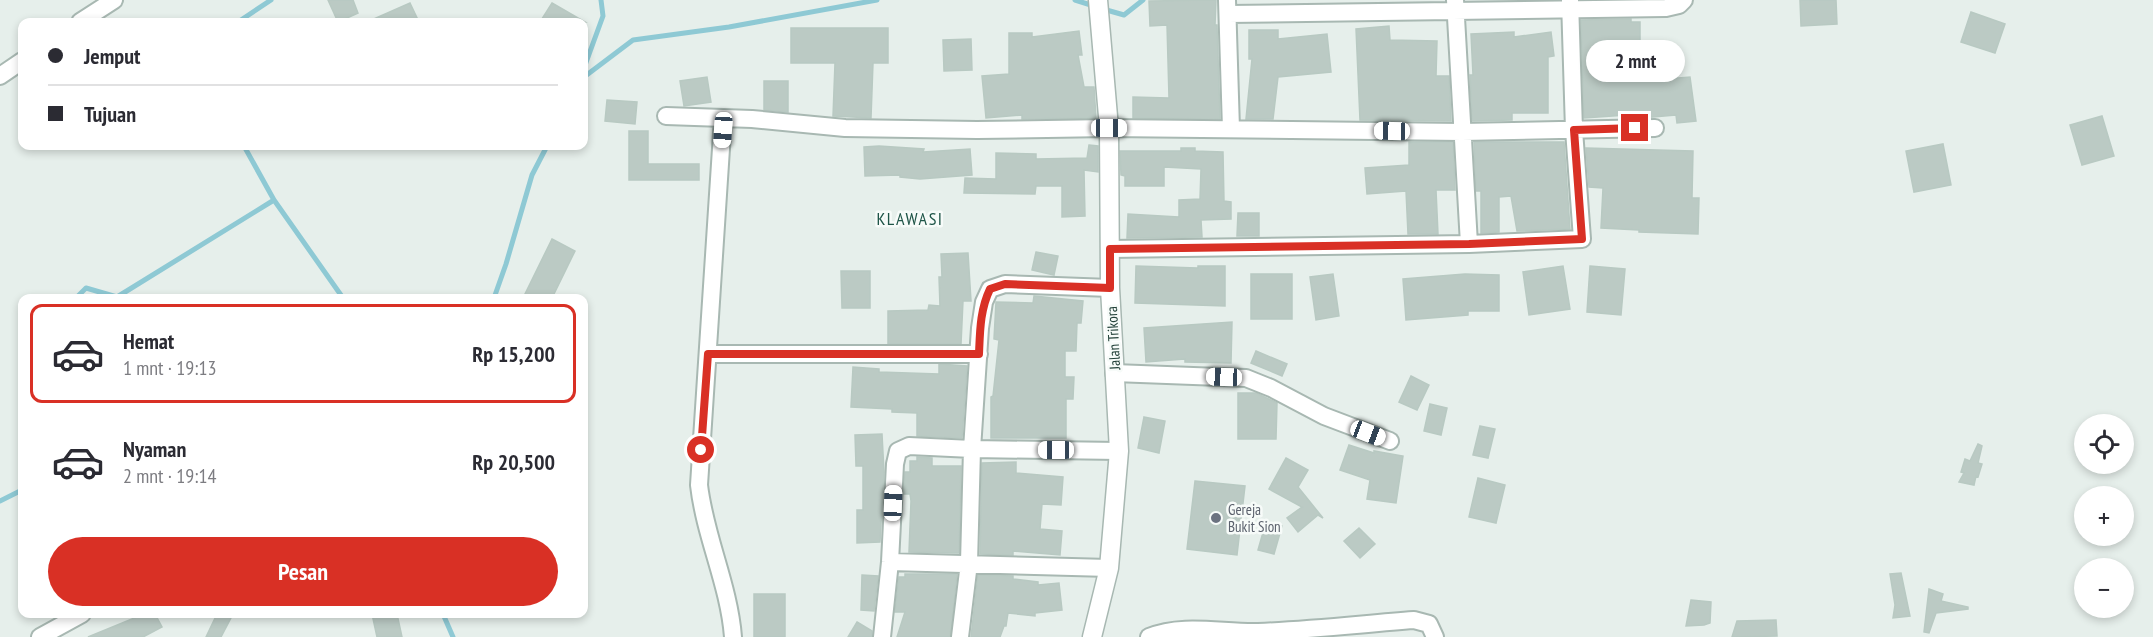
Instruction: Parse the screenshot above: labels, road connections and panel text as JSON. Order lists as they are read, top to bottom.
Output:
{
  "streets": {
    "street": ["Jalan Trikora"]
  },
  "districts": ["KLAWASI"],
  "places": ["Gereja Bukit Sion"],
  "page": {
    "banner": ["Jemput", "Tujuan"],
    "bubble": "2 mnt",
    "list": [
      {
        "name": "Hemat",
        "note": "1 mnt · 19:13",
        "value": "Rp 15,200"
      },
      {
        "name": "Nyaman",
        "note": "2 mnt · 19:14",
        "value": "Rp 20,500"
      }
    ],
    "map_buttons": ["+", "−"],
    "buttons": "Pesan"
  }
}
